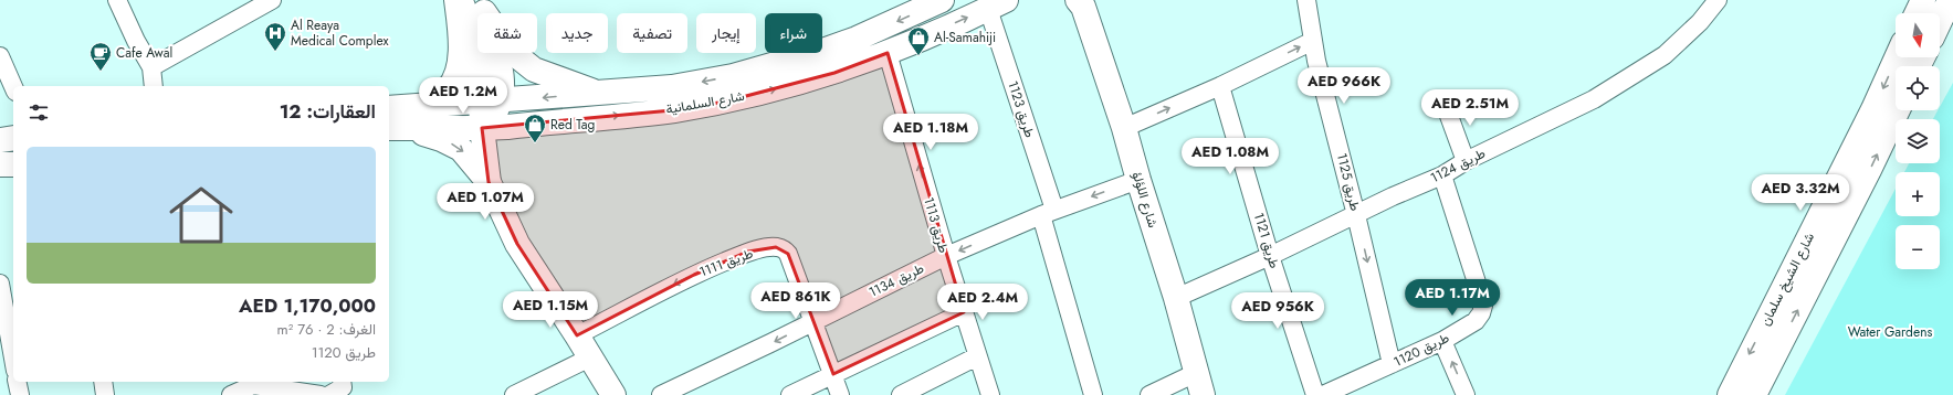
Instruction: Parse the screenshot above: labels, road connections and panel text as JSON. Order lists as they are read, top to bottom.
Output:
{
  "streets": {
    "main road": ["شارع السلمانية", "شارع اللؤلؤ", "شارع الشيخ سلمان"],
    "street": [
      "طريق 1123",
      "طريق 1124",
      "طريق 1125",
      "طريق 1113",
      "طريق 1121",
      "طريق 1111",
      "طريق 1134",
      "طريق 1120"
    ]
  },
  "crossings": [
    ["شارع السلمانية", "طريق 1123"],
    ["شارع السلمانية", "طريق 1113"],
    ["طريق 1123", "طريق 1134"],
    ["طريق 1124", "طريق 1125"],
    ["طريق 1124", "شارع اللؤلؤ"],
    ["طريق 1124", "طريق 1121"],
    ["طريق 1124", "طريق 1120"],
    ["طريق 1125", "طريق 1120"],
    ["شارع اللؤلؤ", "طريق 1134"],
    ["طريق 1113", "طريق 1134"],
    ["طريق 1111", "طريق 1134"]
  ],
  "one_way": ["طريق 1125", "طريق 1113", "طريق 1134"],
  "parks": ["Water Gardens"],
  "places": {
    "hospital": ["Al Reaya Medical Complex"],
    "shop": ["Al-Samahiji", "Red Tag"],
    "cafe": ["Cafe Awal"]
  },
  "north": "bottom",
  "page": {
    "map_buttons": ["+", "−"],
    "chip": [
      "شراء",
      "إيجار",
      "تصفية",
      "جديد",
      "شقة"
    ],
    "price": [
      "AED 966K",
      "AED 1.2M",
      "AED 2.51M",
      "AED 1.18M",
      "AED 1.08M",
      "AED 3.32M",
      "AED 1.07M",
      "AED 1.17M",
      "AED 861K",
      "AED 2.4M",
      "AED 1.15M",
      "AED 956K"
    ],
    "heading": "العقارات: 12",
    "list": [
      {
        "name": "AED 1,170,000",
        "note": "الغرف: 2 · 76 m² · طريق 1120"
      }
    ]
  }
}
